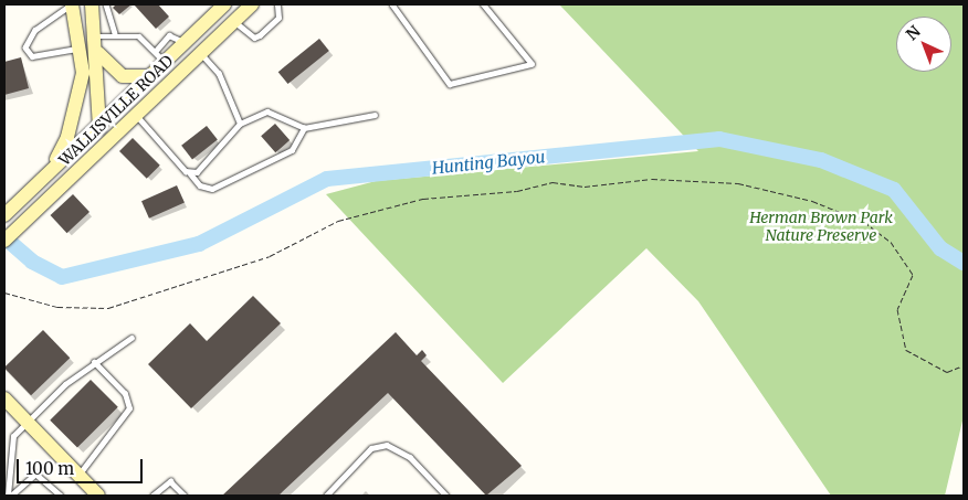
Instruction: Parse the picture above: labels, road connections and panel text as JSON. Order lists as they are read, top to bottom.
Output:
{
  "streets": {
    "main road": ["WALLISVILLE ROAD"]
  },
  "water": ["Hunting Bayou"],
  "parks": ["Herman Brown Park Nature Preserve"],
  "scale_bar": "100 m",
  "north": "top left"
}
